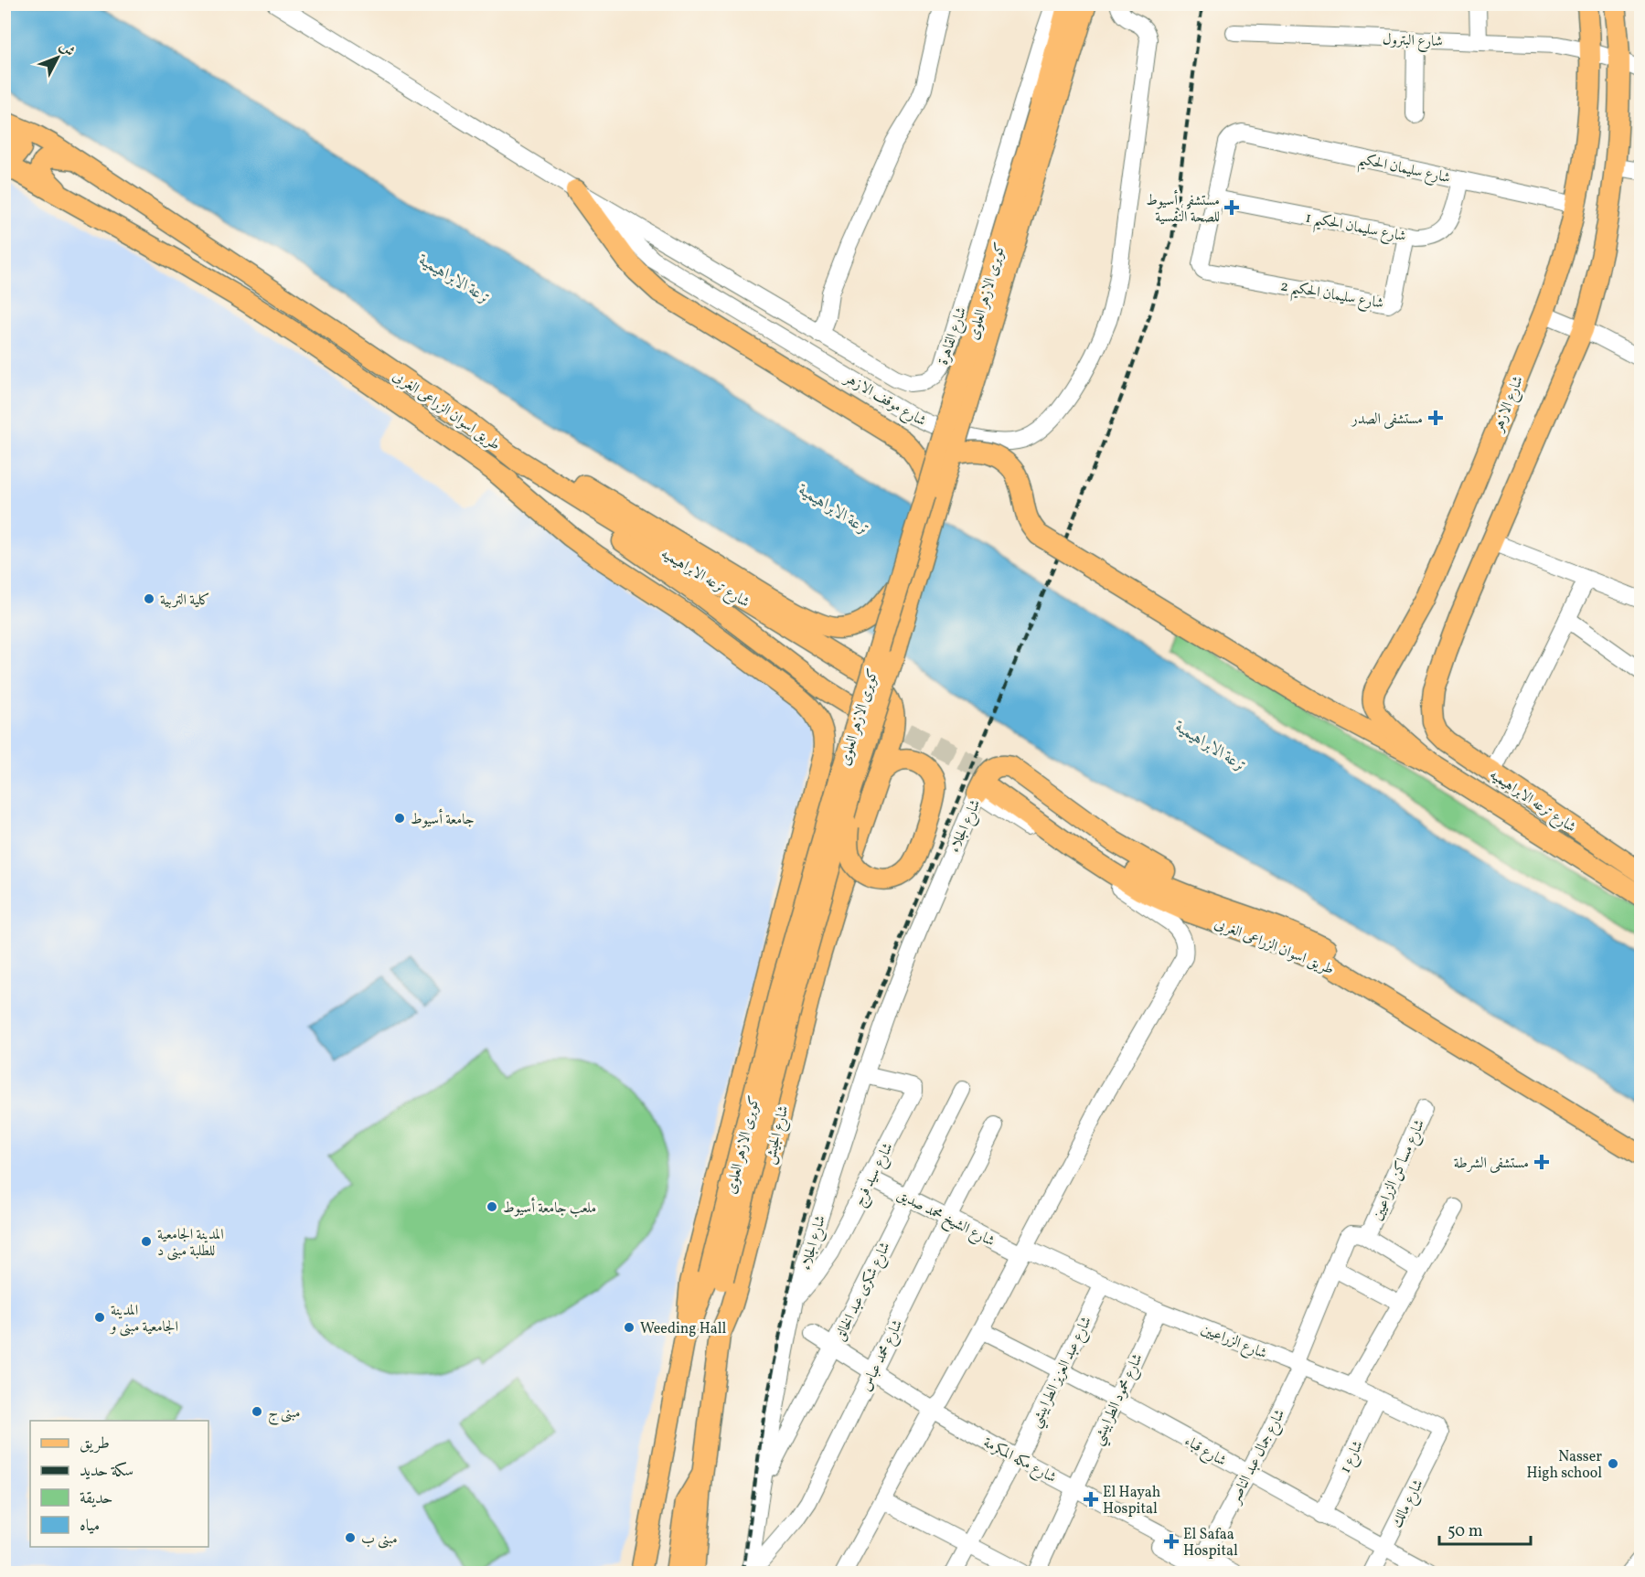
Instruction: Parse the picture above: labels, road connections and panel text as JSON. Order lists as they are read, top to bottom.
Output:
{
  "streets": {
    "main road": [
      "كوبرى الازهر العلوى",
      "شارع الازهر",
      "طريق اسوان الزراعى الغربى",
      "شارع ترعه الابراهيميه",
      "شارع الجيش"
    ],
    "street": [
      "شارع البترول",
      "شارع سليمان الحكيم",
      "شارع سليمان الحكيم 1",
      "شارع سليمان الحكيم 2",
      "شارع القاهرة",
      "شارع موقف الازهر",
      "شارع الجلاء",
      "شارع مساكن الزراعيين",
      "شارع سيد فرج",
      "شارع الشيخ محمد صديق",
      "شارع شكرى عبد الخالق",
      "شارع الزراعيين",
      "شارع محمد عباس",
      "شارع عبد العزيز الطرابيشي",
      "شارع محمود الطرابيشي",
      "شارع قباء",
      "شارع جمال عبد الناصر",
      "شارع 1",
      "شارع مكه المكرمة",
      "شارع مالك"
    ]
  },
  "crossings": [
    ["شارع البترول", "شارع الازهر"],
    ["شارع سليمان الحكيم", "شارع سليمان الحكيم 1"],
    ["شارع سليمان الحكيم", "شارع سليمان الحكيم 2"],
    ["شارع سليمان الحكيم", "شارع الازهر"],
    ["شارع سليمان الحكيم 1", "شارع سليمان الحكيم 2"],
    ["كوبرى الازهر العلوى", "شارع الجيش"],
    ["شارع القاهرة", "شارع موقف الازهر"],
    ["شارع الازهر", "شارع ترعه الابراهيميه"],
    ["طريق اسوان الزراعى الغربى", "شارع ترعه الابراهيميه"],
    ["طريق اسوان الزراعى الغربى", "شارع الجلاء"],
    ["شارع ترعه الابراهيميه", "شارع الجيش"],
    ["شارع الجلاء", "شارع سيد فرج"],
    ["شارع الجلاء", "شارع الشيخ محمد صديق"],
    ["شارع الجلاء", "شارع شكرى عبد الخالق"],
    ["شارع الجلاء", "شارع الزراعيين"],
    ["شارع الجلاء", "شارع محمد عباس"],
    ["شارع الجلاء", "شارع قباء"],
    ["شارع الجلاء", "شارع مكه المكرمة"],
    ["شارع مساكن الزراعيين", "شارع الزراعيين"],
    ["شارع مساكن الزراعيين", "شارع جمال عبد الناصر"],
    ["شارع سيد فرج", "شارع الشيخ محمد صديق"],
    ["شارع الشيخ محمد صديق", "شارع شكرى عبد الخالق"],
    ["شارع الشيخ محمد صديق", "شارع الزراعيين"],
    ["شارع الشيخ محمد صديق", "شارع محمد عباس"],
    ["شارع شكرى عبد الخالق", "شارع مكه المكرمة"],
    ["شارع الزراعيين", "شارع عبد العزيز الطرابيشي"],
    ["شارع الزراعيين", "شارع محمود الطرابيشي"],
    ["شارع الزراعيين", "شارع جمال عبد الناصر"],
    ["شارع الزراعيين", "شارع 1"],
    ["شارع الزراعيين", "شارع مالك"],
    ["شارع محمد عباس", "شارع مكه المكرمة"],
    ["شارع عبد العزيز الطرابيشي", "شارع قباء"],
    ["شارع عبد العزيز الطرابيشي", "شارع مكه المكرمة"],
    ["شارع محمود الطرابيشي", "شارع قباء"],
    ["شارع محمود الطرابيشي", "شارع مكه المكرمة"],
    ["شارع قباء", "شارع جمال عبد الناصر"],
    ["شارع قباء", "شارع 1"],
    ["شارع قباء", "شارع مالك"],
    ["شارع جمال عبد الناصر", "شارع مكه المكرمة"]
  ],
  "water": ["ترعة الابراهيمية"],
  "places": {
    "health": [
      "مستشفى أسيوط للصحة النفسية",
      "مستشفى الصدر",
      "مستشفى الشرطة",
      "El Hayah Hospital",
      "El Safaa Hospital"
    ],
    "other": [
      "كلية التربية",
      "جامعة أسيوط",
      "ملعب جامعة أسيوط",
      "المدينة الجامعية للطلبة مبنى د",
      "المدينة الجامعية مبنى و",
      "Weeding Hall",
      "مبنى ج",
      "Nasser High school",
      "مبنى ب"
    ]
  },
  "legend": [
    "طريق",
    "سكة حديد",
    "حديقة",
    "مياه"
  ],
  "scale_bar": "50 m",
  "north": "top right"
}
